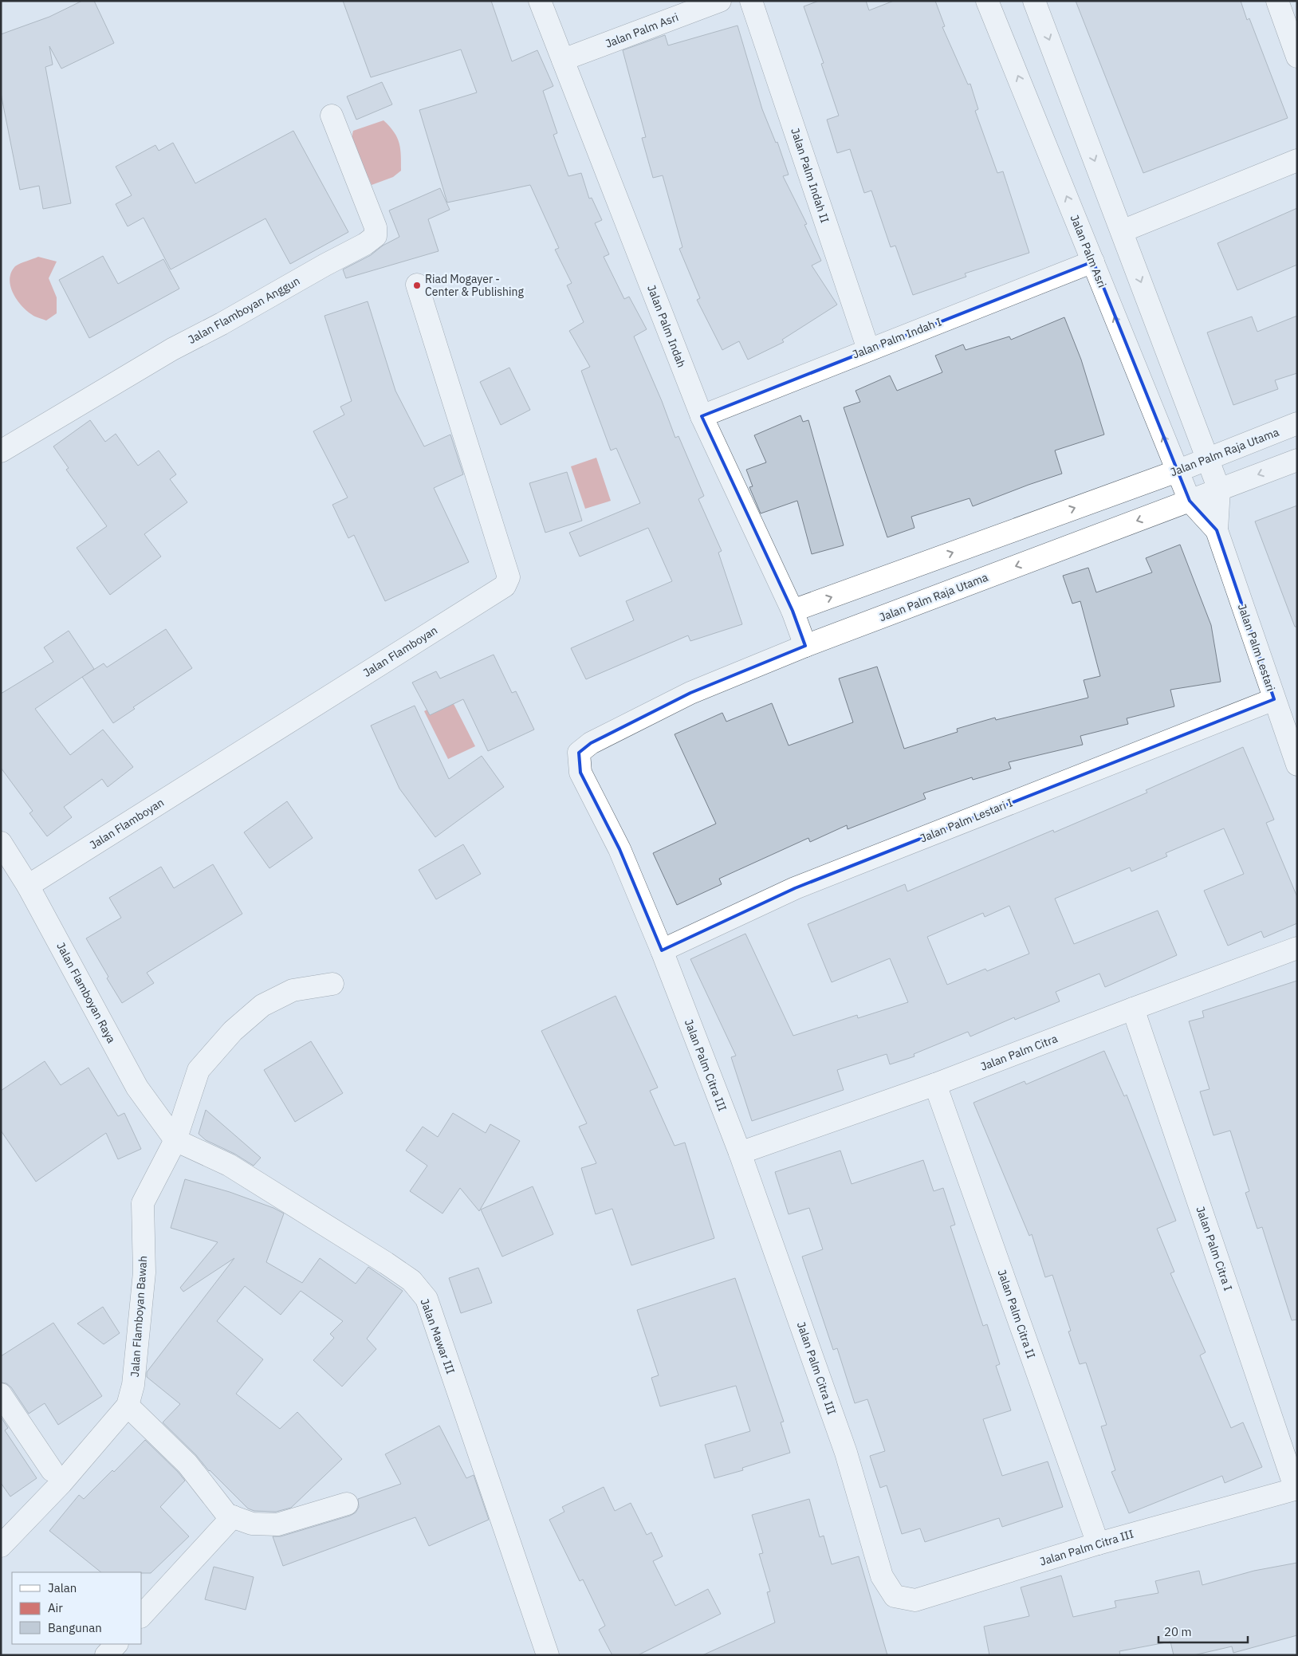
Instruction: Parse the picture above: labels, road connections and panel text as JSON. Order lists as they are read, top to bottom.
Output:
{
  "streets": {
    "street": [
      "Jalan Palm Asri",
      "Jalan Palm Indah II",
      "Jalan Flamboyan Anggun",
      "Jalan Palm Indah",
      "Jalan Palm Indah I",
      "Jalan Palm Raja Utama",
      "Jalan Palm Lestari",
      "Jalan Flamboyan",
      "Jalan Palm Lestari I",
      "Jalan Flamboyan Raya",
      "Jalan Palm Citra",
      "Jalan Palm Citra III",
      "Jalan Palm Citra I",
      "Jalan Palm Citra II",
      "Jalan Flamboyan Bawah",
      "Jalan Mawar III"
    ]
  },
  "crossings": [
    ["Jalan Palm Asri", "Jalan Palm Indah"],
    ["Jalan Palm Asri", "Jalan Palm Indah I"],
    ["Jalan Palm Asri", "Jalan Palm Raja Utama"],
    ["Jalan Palm Asri", "Jalan Palm Lestari"],
    ["Jalan Palm Indah II", "Jalan Palm Indah I"],
    ["Jalan Palm Indah", "Jalan Palm Indah I"],
    ["Jalan Palm Indah", "Jalan Palm Raja Utama"],
    ["Jalan Palm Raja Utama", "Jalan Palm Lestari"],
    ["Jalan Palm Raja Utama", "Jalan Palm Citra III"],
    ["Jalan Palm Lestari", "Jalan Palm Lestari I"],
    ["Jalan Flamboyan", "Jalan Flamboyan Raya"],
    ["Jalan Palm Lestari I", "Jalan Palm Citra III"],
    ["Jalan Flamboyan Raya", "Jalan Flamboyan Bawah"],
    ["Jalan Flamboyan Raya", "Jalan Mawar III"],
    ["Jalan Palm Citra", "Jalan Palm Citra III"],
    ["Jalan Palm Citra", "Jalan Palm Citra I"],
    ["Jalan Palm Citra", "Jalan Palm Citra II"],
    ["Jalan Palm Citra III", "Jalan Palm Citra I"],
    ["Jalan Palm Citra III", "Jalan Palm Citra II"],
    ["Jalan Flamboyan Bawah", "Jalan Mawar III"]
  ],
  "places": ["Riad Mogayer - Center & Publishing"],
  "legend": ["Jalan", "Air", "Bangunan"],
  "scale_bar": "20 m"
}
